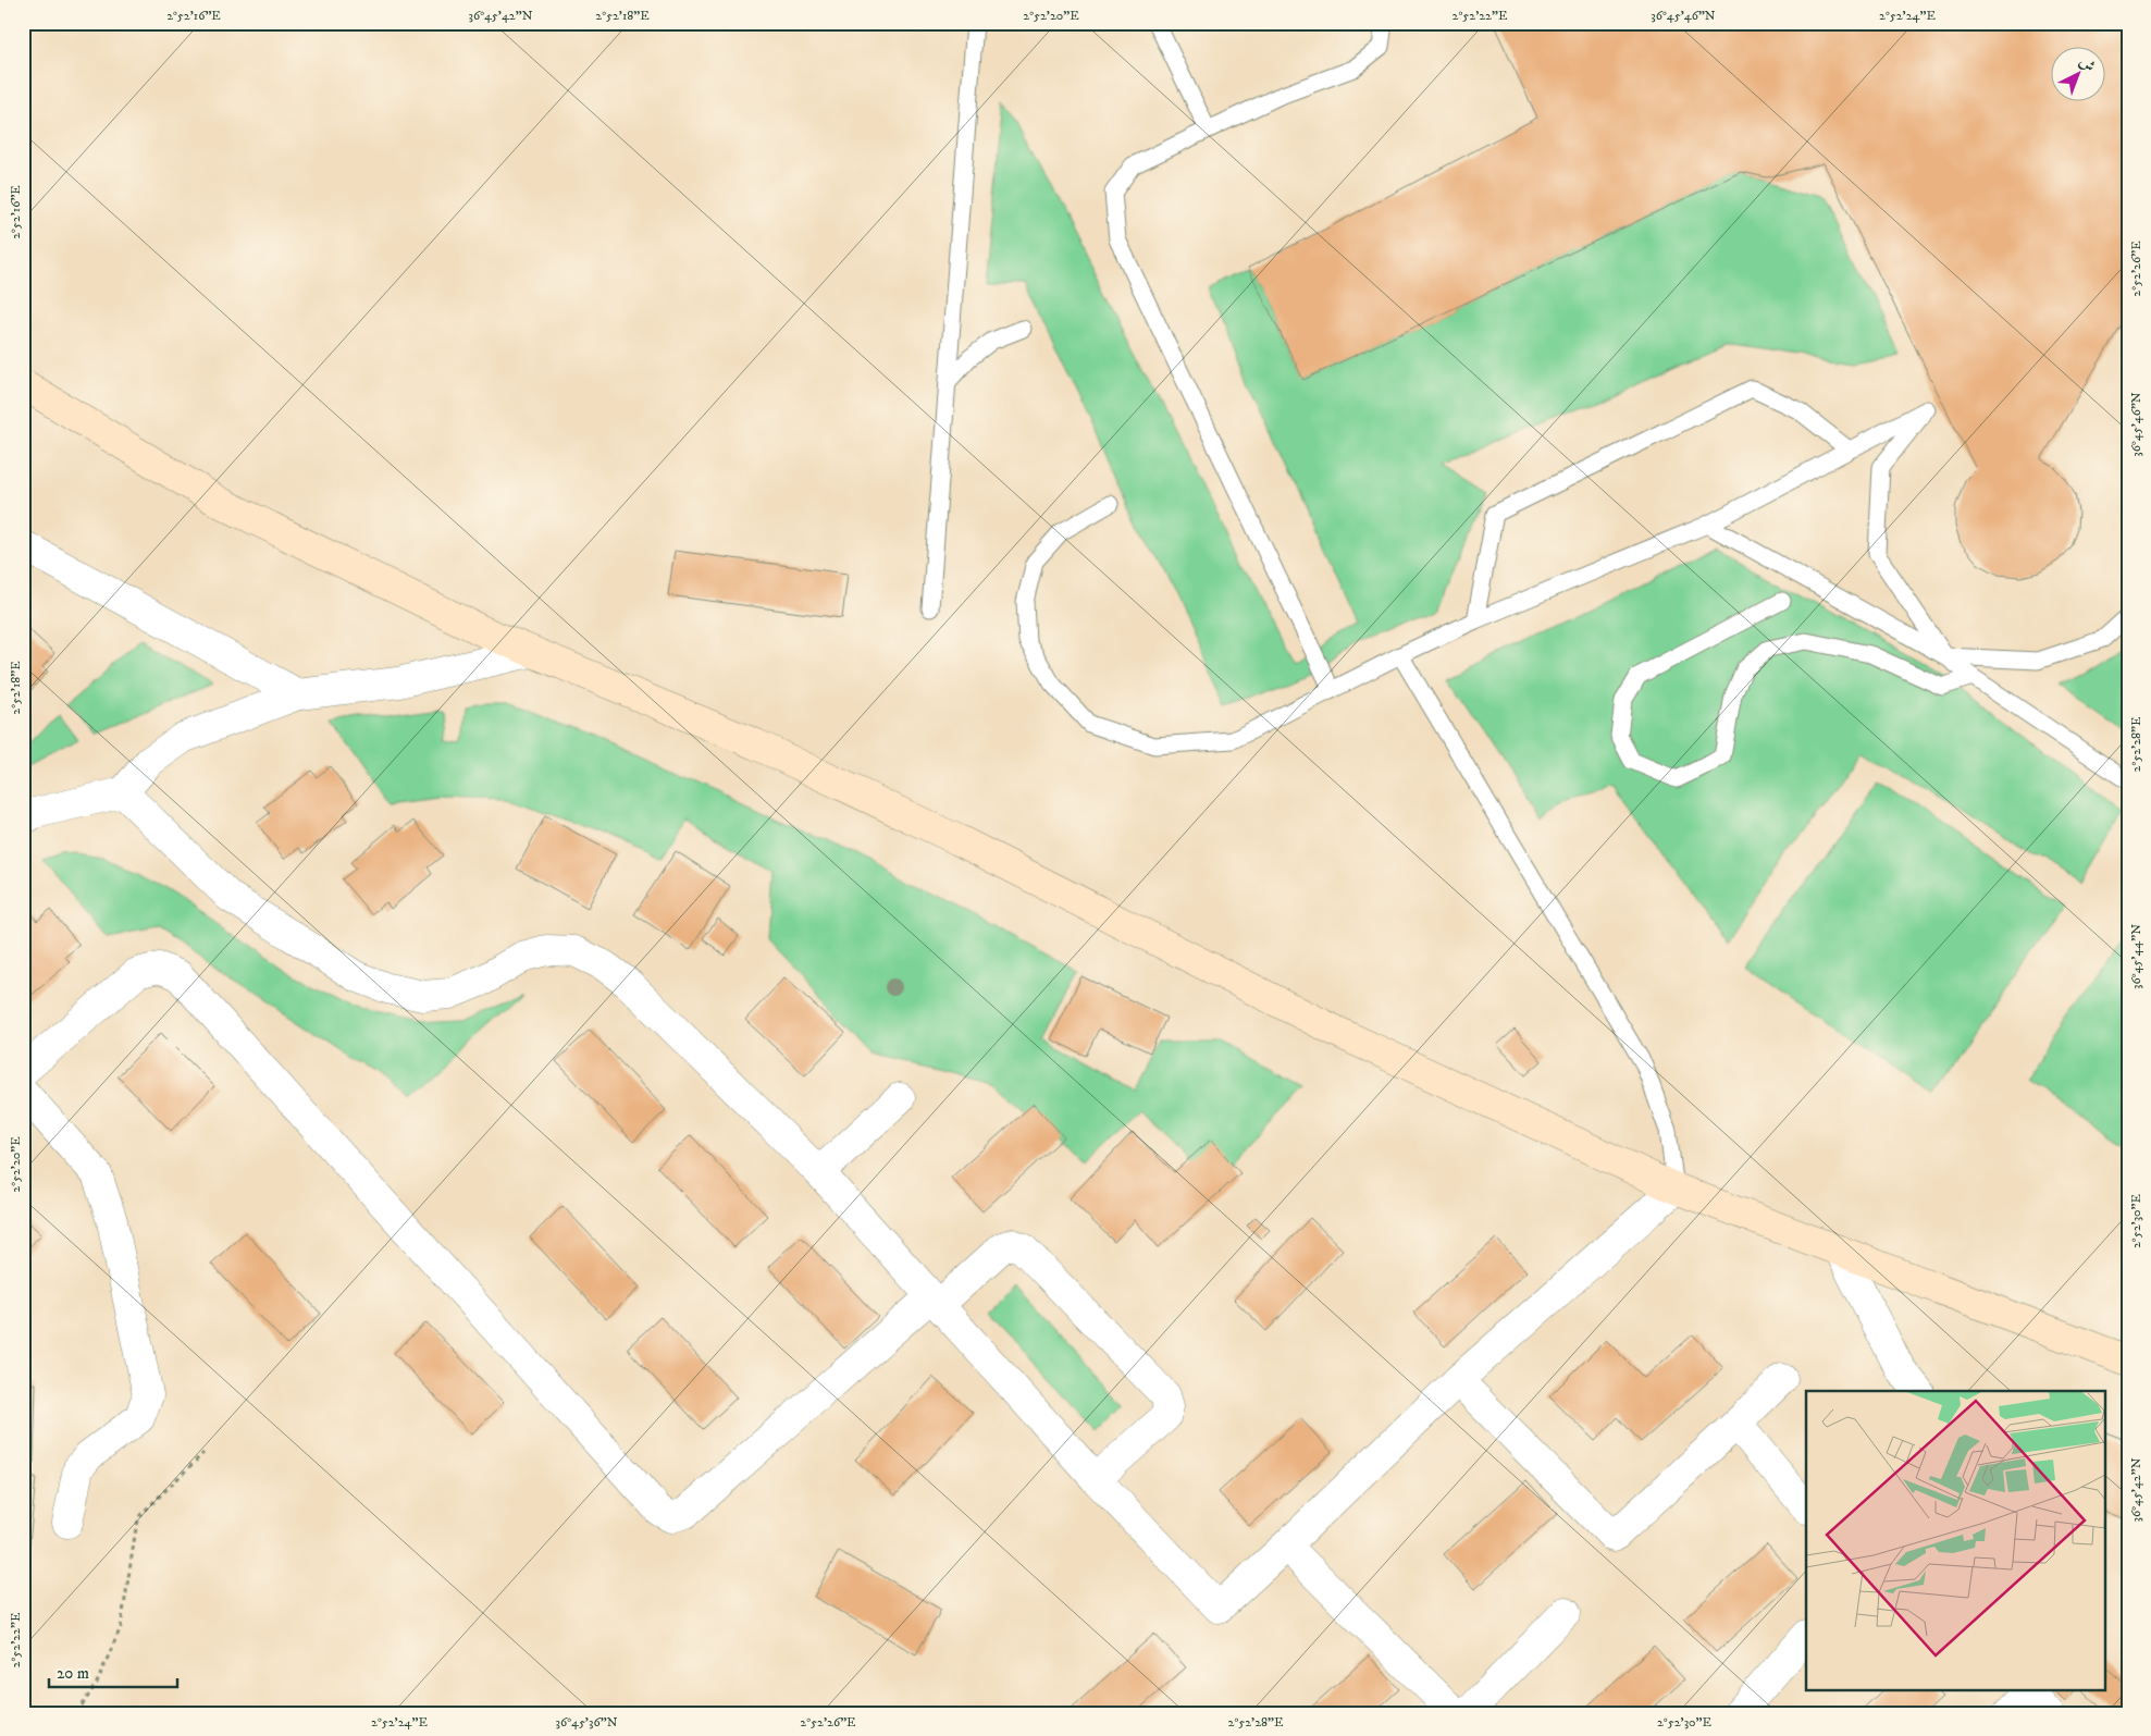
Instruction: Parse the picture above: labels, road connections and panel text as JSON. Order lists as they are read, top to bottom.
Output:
{
  "scale_bar": "20 m",
  "north": "top right",
  "coordinates": [
    "2°52'16\"E",
    "36°45'42\"N",
    "2°52'18\"E",
    "2°52'20\"E",
    "2°52'22\"E",
    "36°45'46\"N",
    "2°52'24\"E",
    "2°52'26\"E",
    "2°52'28\"E",
    "36°45'44\"N",
    "2°52'30\"E",
    "36°45'36\"N"
  ]
}
